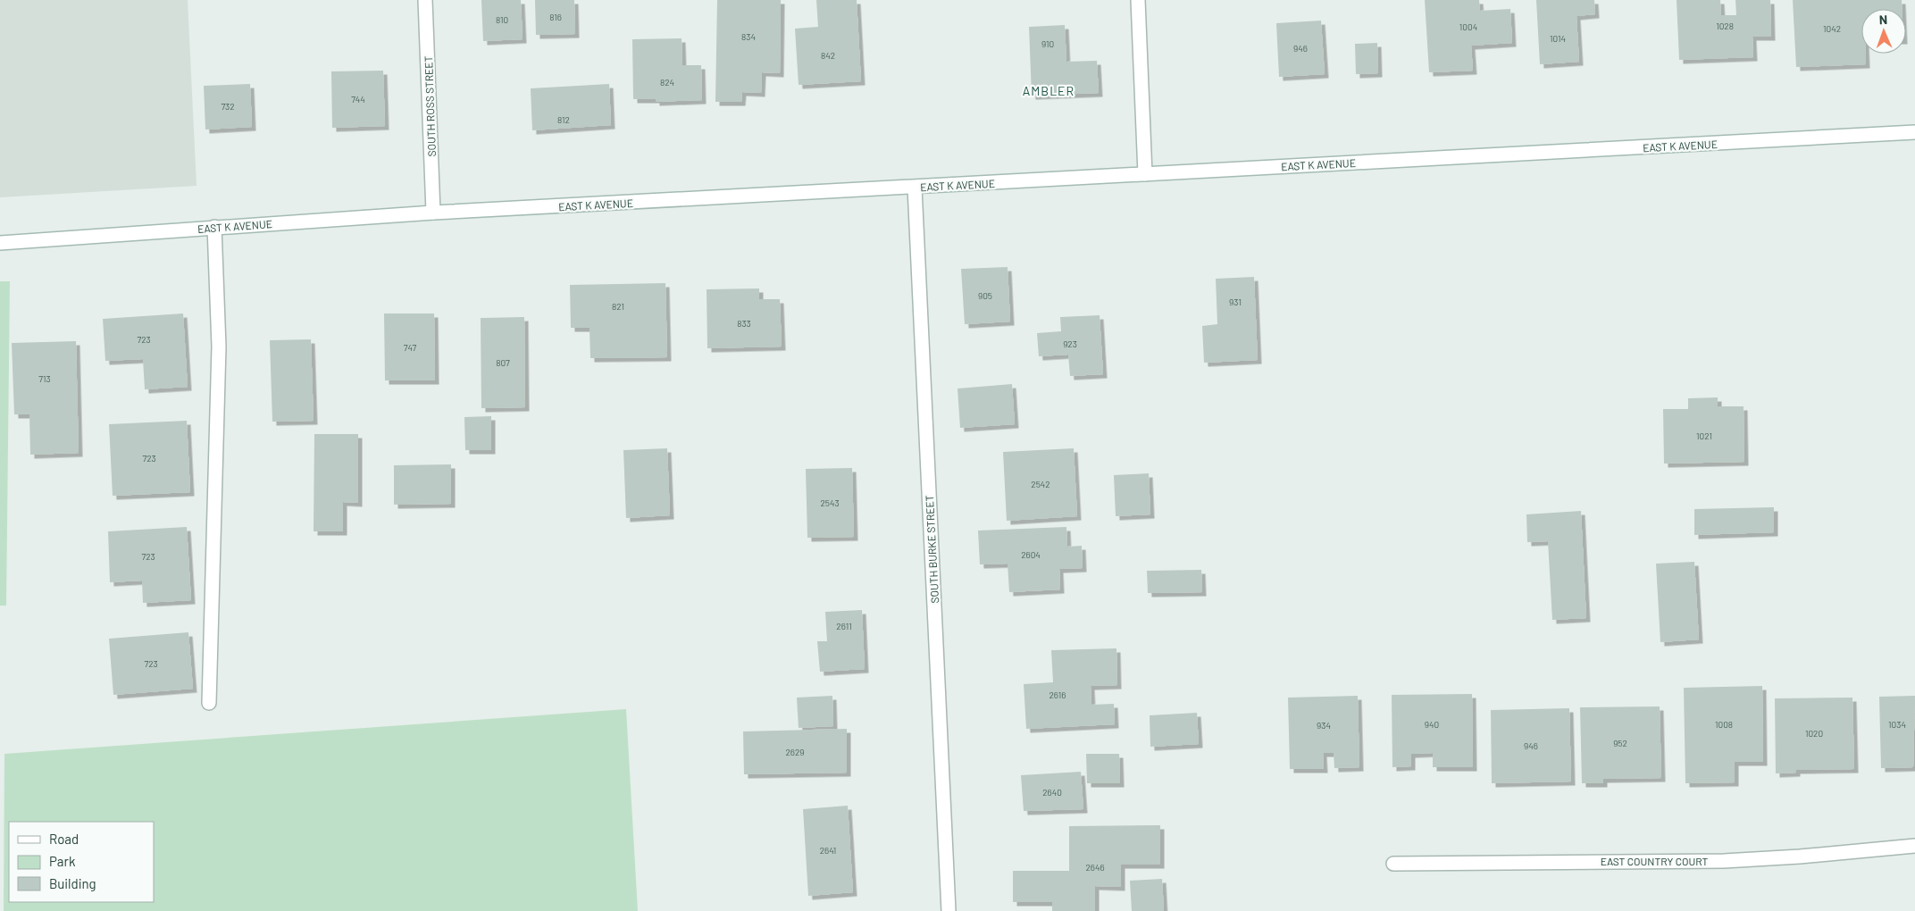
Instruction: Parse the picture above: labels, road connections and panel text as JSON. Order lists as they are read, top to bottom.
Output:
{
  "streets": {
    "street": [
      "SOUTH ROSS STREET",
      "EAST K AVENUE",
      "SOUTH BURKE STREET",
      "EAST COUNTRY COURT"
    ]
  },
  "crossings": [
    ["SOUTH ROSS STREET", "EAST K AVENUE"],
    ["EAST K AVENUE", "SOUTH BURKE STREET"]
  ],
  "districts": ["AMBLER"],
  "house_numbers": [
    "816",
    "810",
    "1028",
    "1004",
    "1042",
    "834",
    "1014",
    "910",
    "946",
    "842",
    "824",
    "744",
    "732",
    "812",
    "905",
    "931",
    "821",
    "833",
    "723",
    "923",
    "747",
    "807",
    "713",
    "1021",
    "723",
    "2542",
    "2543",
    "2604",
    "723",
    "2611",
    "723",
    "2616",
    "940",
    "1008",
    "1034",
    "934",
    "1020",
    "952",
    "946",
    "2629",
    "2640",
    "2641",
    "2646"
  ],
  "legend": ["Road", "Park", "Building"],
  "north": "top"
}
